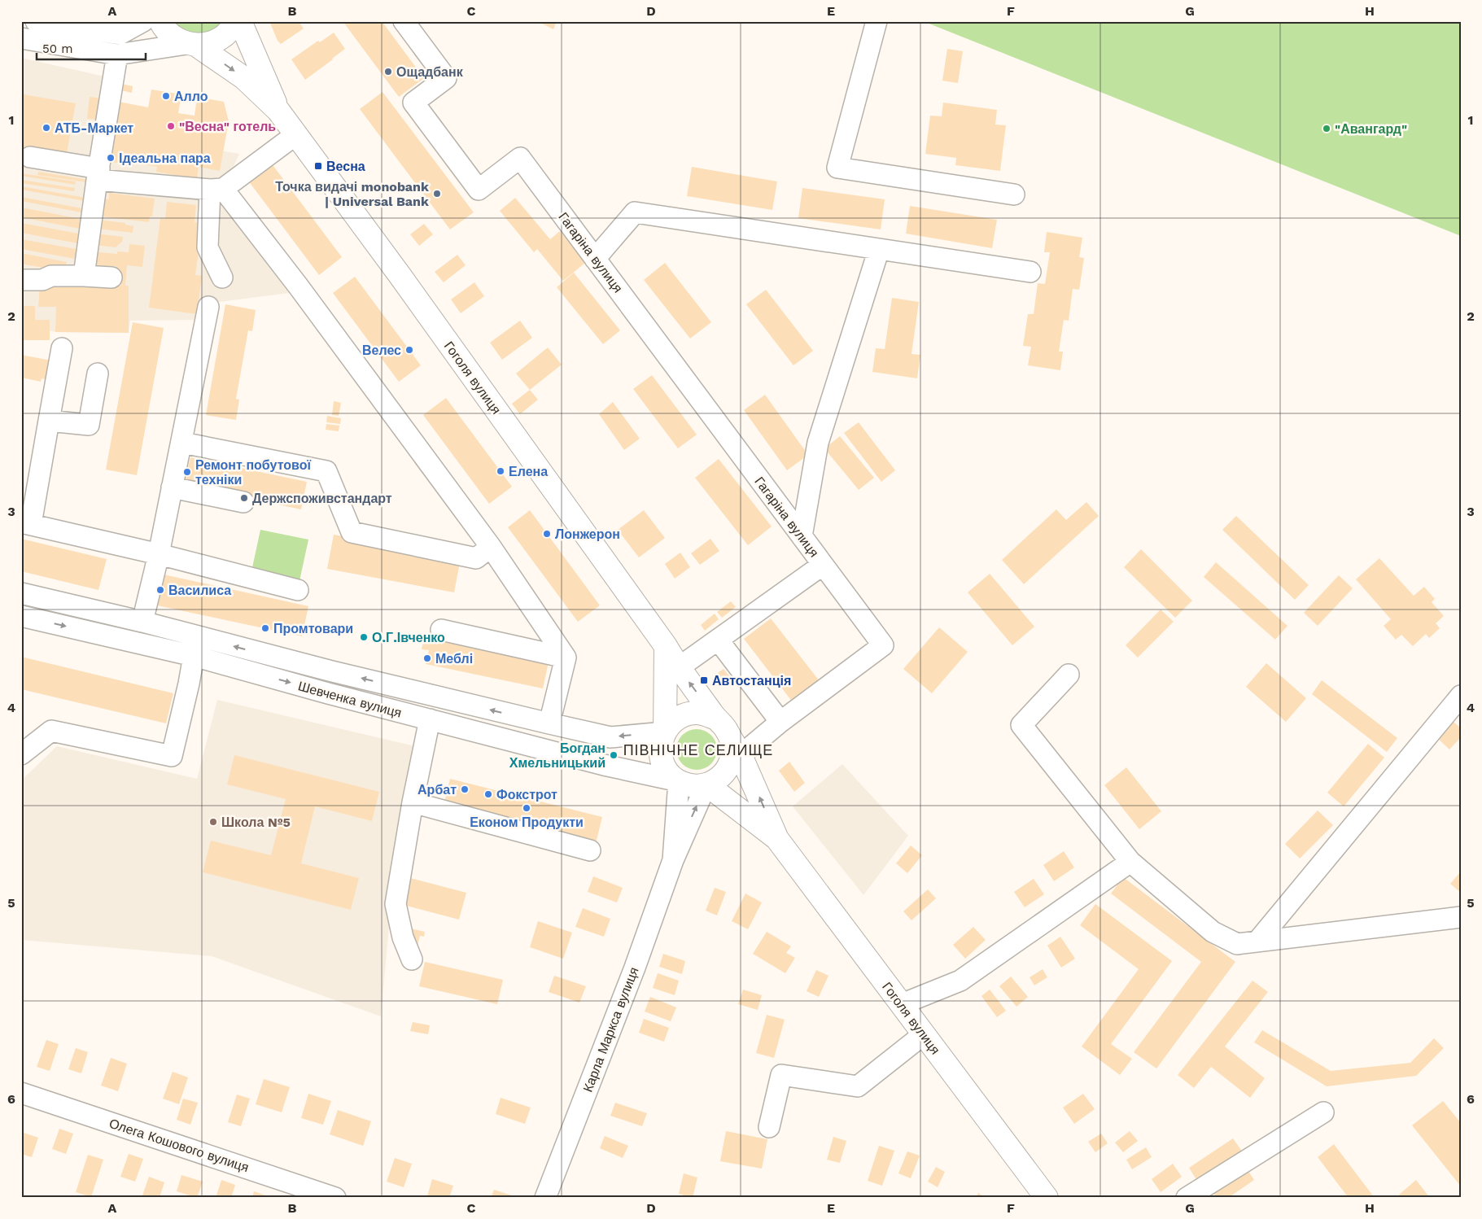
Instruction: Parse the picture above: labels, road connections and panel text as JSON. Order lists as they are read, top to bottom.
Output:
{
  "streets": {
    "main road": ["Гоголя вулиця"],
    "street": [
      "Гагаріна вулиця",
      "Шевченка вулиця",
      "Карла Маркса вулиця",
      "Олега Кошового вулиця"
    ]
  },
  "crossings": [
    ["Гоголя вулиця", "Шевченка вулиця"],
    ["Гоголя вулиця", "Карла Маркса вулиця"],
    ["Шевченка вулиця", "Карла Маркса вулиця"]
  ],
  "districts": ["ПІВНІЧНЕ СЕЛИЩЕ"],
  "places": {
    "other": [
      "Ощадбанк",
      "Алло",
      "\"Весна\" готель",
      "АТБ-Маркет",
      "\"Авангард\"",
      "Ідеальна пара",
      "Точка видачі monobank | Universal Bank",
      "Велес",
      "Елена",
      "Ремонт побутової техніки",
      "Держспоживстандарт",
      "Лонжерон",
      "Василиса",
      "Промтовари",
      "О.Г.Івченко",
      "Меблі",
      "Богдан Хмельницький",
      "Арбат",
      "Фокстрот",
      "Економ Продукти",
      "Школа №5"
    ],
    "transit": ["Весна", "Автостанція"]
  },
  "scale_bar": "50 m",
  "grid": {
    "columns": [
      "A",
      "B",
      "C",
      "D",
      "E",
      "F",
      "G",
      "H"
    ],
    "rows": [
      "1",
      "2",
      "3",
      "4",
      "5",
      "6"
    ]
  }
}
